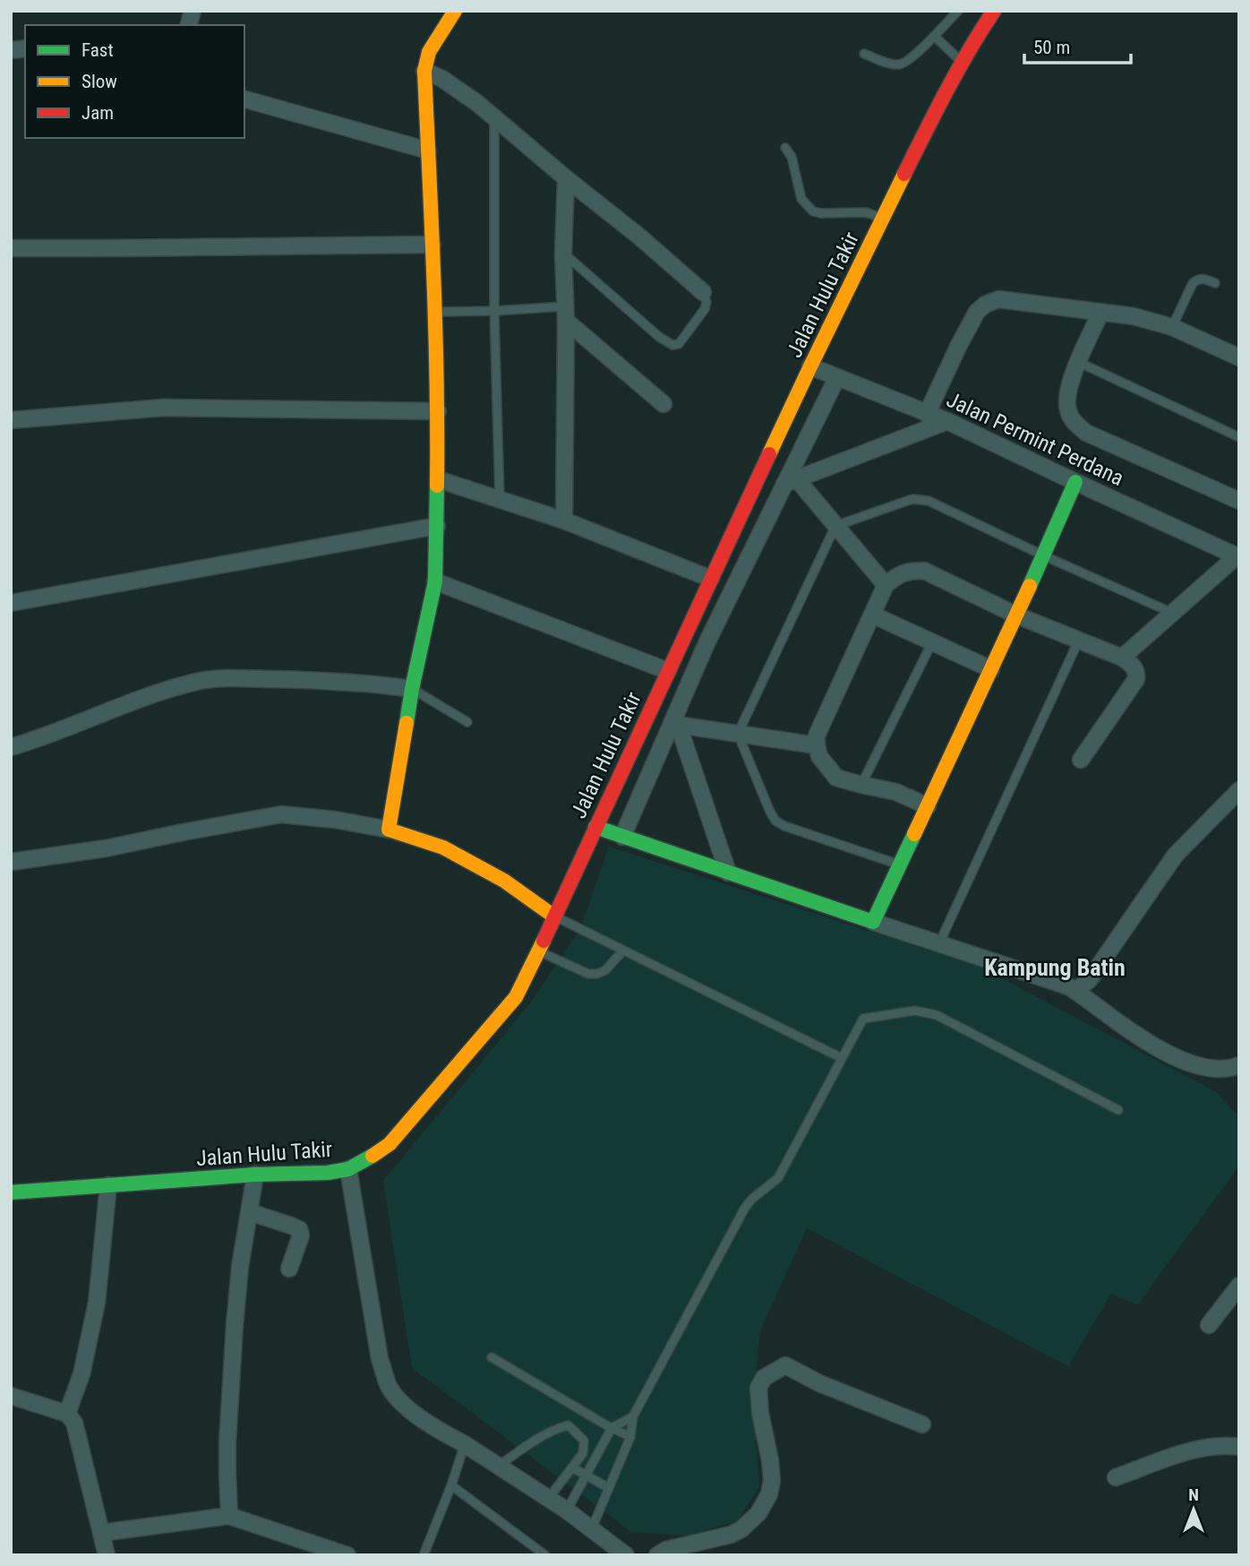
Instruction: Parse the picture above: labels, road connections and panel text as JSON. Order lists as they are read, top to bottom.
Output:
{
  "streets": {
    "street": ["Jalan Hulu Takir", "Jalan Permint Perdana"]
  },
  "crossings": [
    ["Jalan Hulu Takir", "Jalan Permint Perdana"]
  ],
  "districts": ["Kampung Batin"],
  "legend": ["Fast", "Slow", "Jam"],
  "scale_bar": "50 m",
  "north": "top"
}
